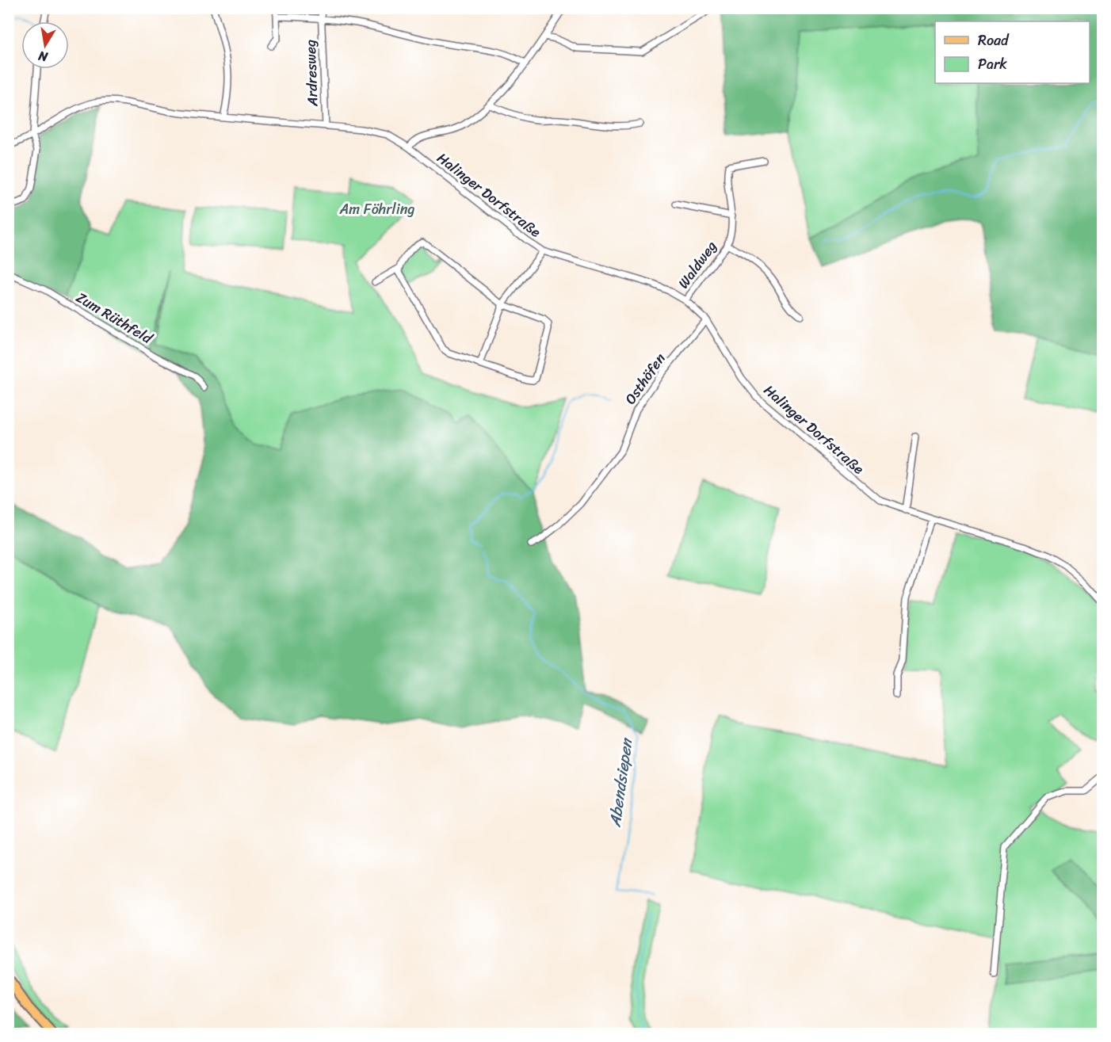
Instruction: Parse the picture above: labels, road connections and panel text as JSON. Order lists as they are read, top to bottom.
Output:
{
  "streets": {
    "street": [
      "Ardresweg",
      "Halinger Dorfstraße",
      "Waldweg",
      "Zum Rüthfeld",
      "Osthöfen"
    ]
  },
  "crossings": [
    ["Ardresweg", "Halinger Dorfstraße"],
    ["Halinger Dorfstraße", "Waldweg"],
    ["Halinger Dorfstraße", "Osthöfen"]
  ],
  "water": ["Abendsiepen"],
  "parks": ["Am Föhrling"],
  "legend": ["Road", "Park"],
  "north": "bottom"
}
